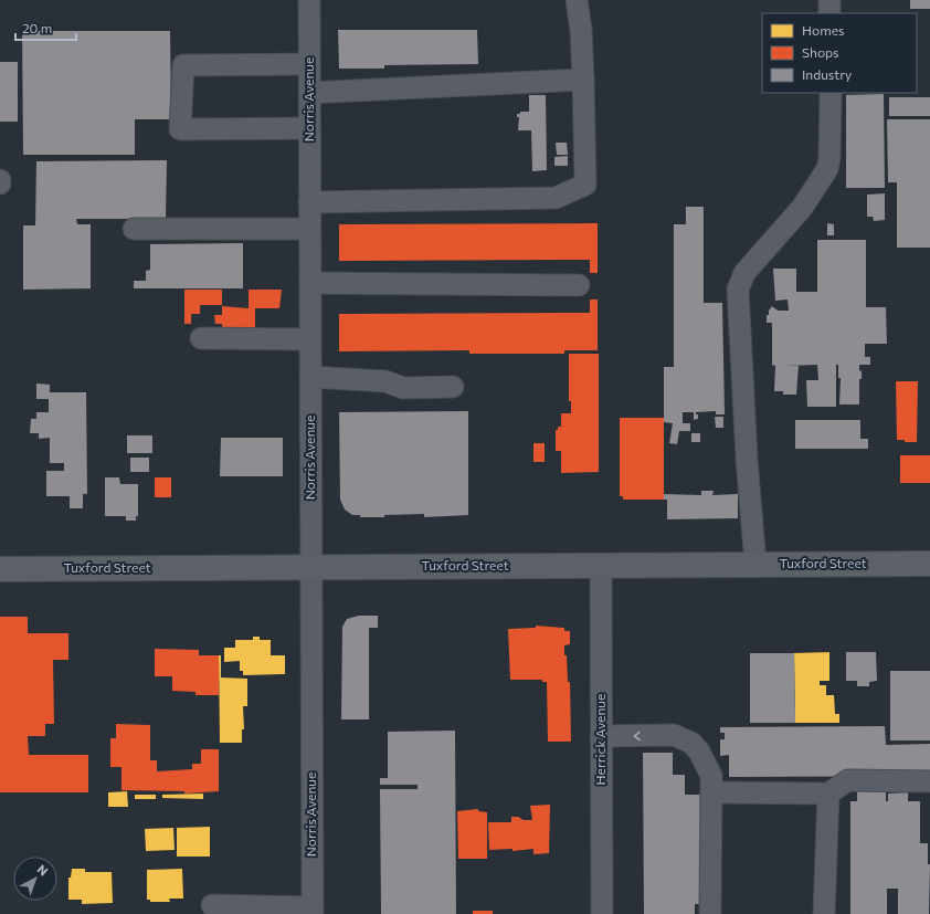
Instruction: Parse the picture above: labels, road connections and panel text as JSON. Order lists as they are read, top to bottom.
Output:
{
  "streets": {
    "main road": ["Tuxford Street"],
    "street": ["Norris Avenue", "Herrick Avenue"]
  },
  "crossings": [
    ["Norris Avenue", "Tuxford Street"],
    ["Tuxford Street", "Herrick Avenue"]
  ],
  "legend": ["Homes", "Shops", "Industry"],
  "scale_bar": "20 m",
  "north": "top right"
}
